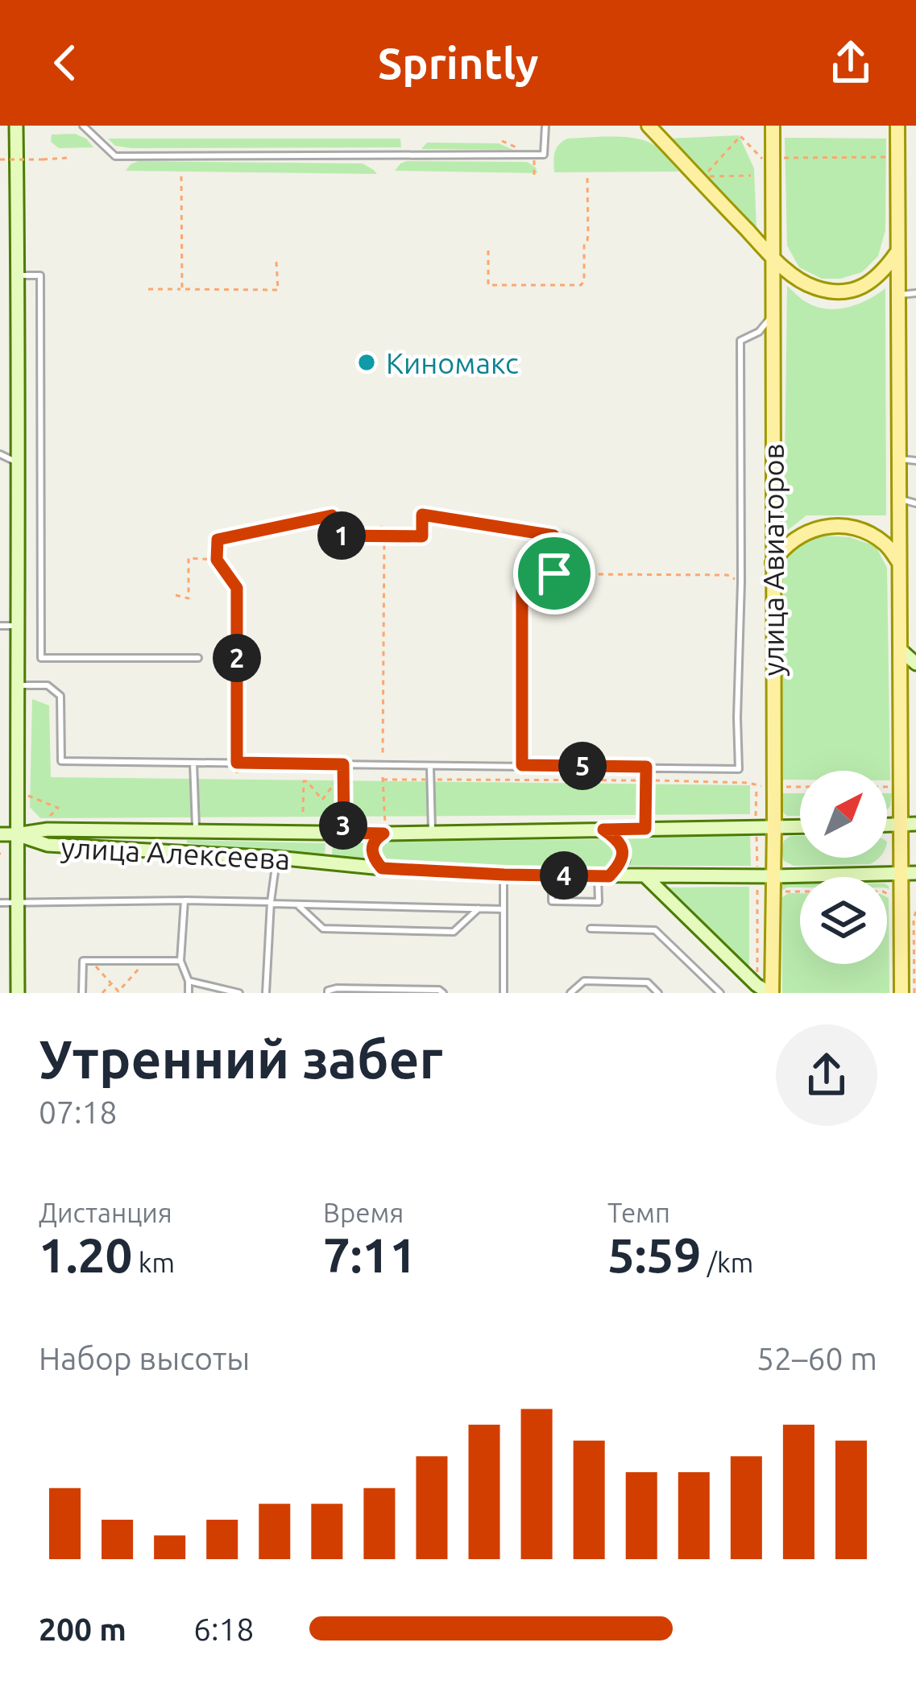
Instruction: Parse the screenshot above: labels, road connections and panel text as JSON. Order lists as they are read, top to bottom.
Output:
{
  "streets": {
    "main road": ["улица Авиаторов"],
    "street": ["улица Алексеева"]
  },
  "crossings": [
    ["улица Авиаторов", "улица Алексеева"]
  ],
  "places": ["Киномакс"],
  "north": "top right",
  "page": {
    "header": "Sprintly",
    "pins": [
      "1",
      "2",
      "5",
      "3",
      "4"
    ],
    "heading": ["Утренний забег", "07:18"],
    "stats": [
      ["Дистанция", "1.20 km"],
      ["Время", "7:11"],
      ["Темп", "5:59 /km"]
    ],
    "chart": ["Набор высоты", "52–60 m"],
    "list": [
      {
        "name": "200 m",
        "note": "6:18"
      }
    ]
  }
}
